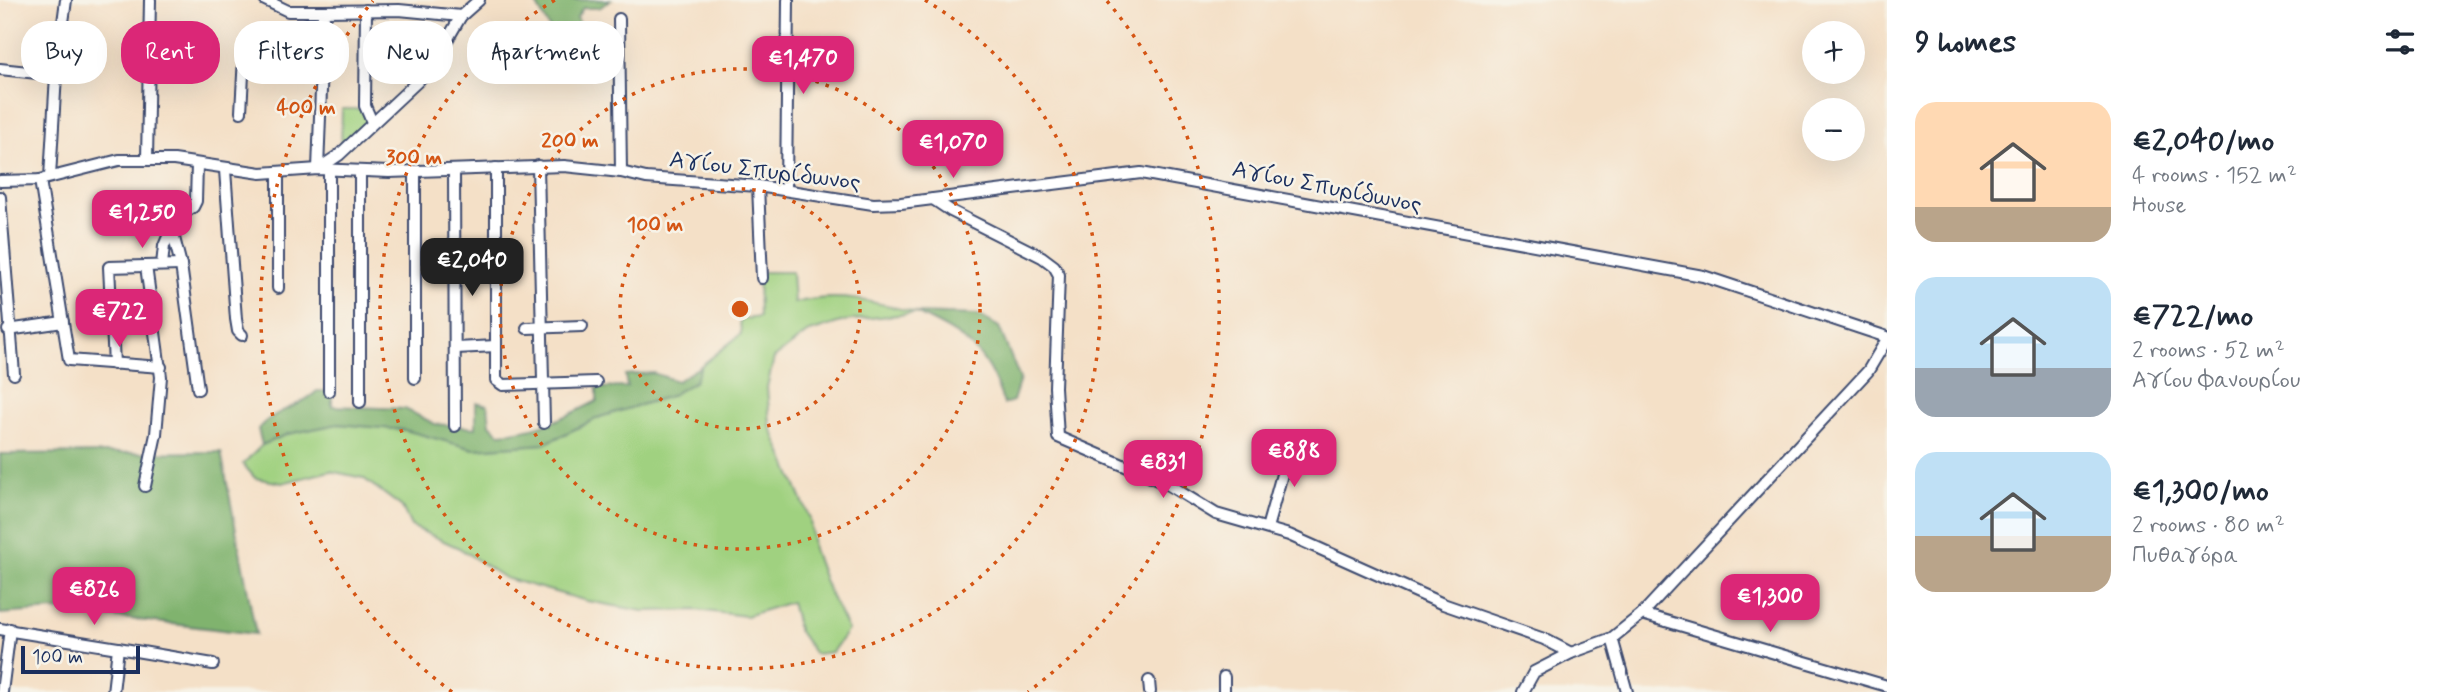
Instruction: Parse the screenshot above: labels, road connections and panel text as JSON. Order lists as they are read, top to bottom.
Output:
{
  "streets": {
    "street": ["Αγίου Σπυρίδωνος"]
  },
  "scale_bar": "100 m",
  "page": {
    "heading": "9 homes",
    "map_buttons": ["+", "−"],
    "chip": [
      "Buy",
      "Rent",
      "Filters",
      "New",
      "Apartment"
    ],
    "price": [
      "€1,470",
      "€1,070",
      "€1,250",
      "€2,040",
      "€722",
      "€888",
      "€831",
      "€826",
      "€1,300"
    ],
    "list": [
      {
        "name": "€2,040/mo",
        "note": "4 rooms · 152 m² · House"
      },
      {
        "name": "€722/mo",
        "note": "2 rooms · 52 m² · Αγίου Φανουρίου"
      },
      {
        "name": "€1,300/mo",
        "note": "2 rooms · 80 m² · Πυθαγόρα"
      }
    ],
    "scale": "100 m"
  },
  "rings": [
    "400 m",
    "200 m",
    "300 m",
    "100 m"
  ]
}
